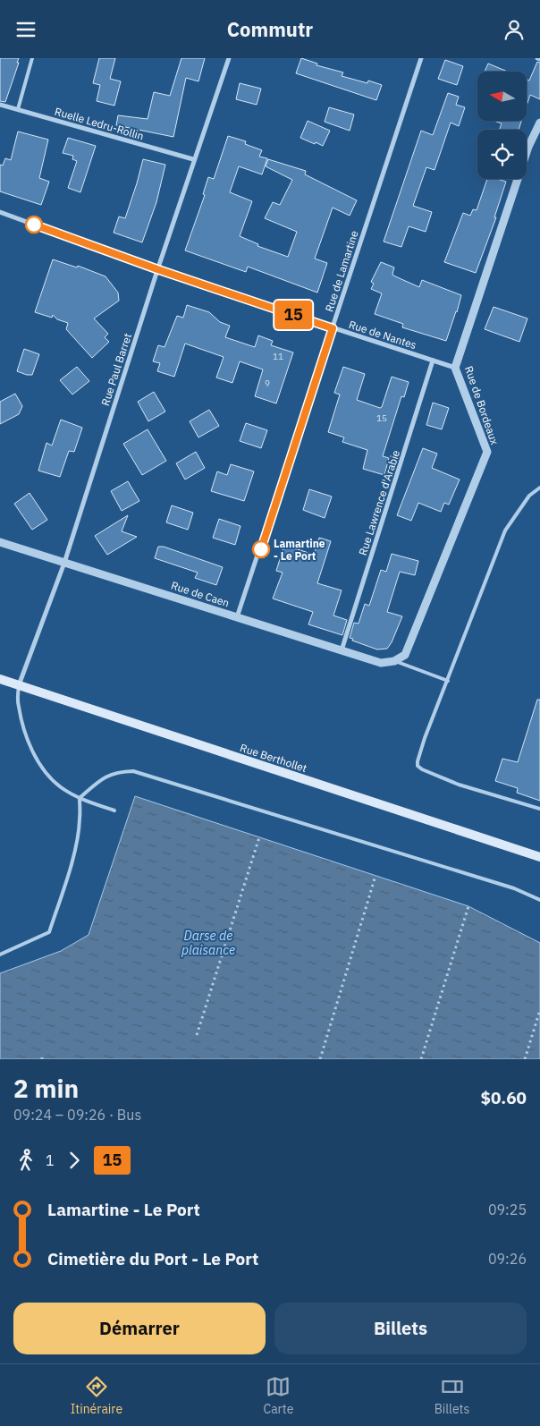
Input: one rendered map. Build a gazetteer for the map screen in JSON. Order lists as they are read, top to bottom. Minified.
{"streets":{"main road":["Rue Berthollet"],"street":["Ruelle Ledru-Rollin","Rue de Lamartine","Rue de Nantes","Rue Paul Barret","Rue de Bordeaux","Rue Lawrence d'Arabie","Rue de Caen"]},"crossings":[["Ruelle Ledru-Rollin","Rue Paul Barret"],["Rue de Lamartine","Rue de Nantes"],["Rue de Lamartine","Rue de Caen"],["Rue de Nantes","Rue Paul Barret"],["Rue de Nantes","Rue de Bordeaux"],["Rue de Nantes","Rue Lawrence d'Arabie"],["Rue Paul Barret","Rue de Caen"],["Rue Paul Barret","Rue Berthollet"],["Rue de Bordeaux","Rue de Caen"],["Rue Lawrence d'Arabie","Rue de Caen"]],"water":["Darse de plaisance"],"places":["Lamartine - Le Port"],"lines":["bus line 15"],"house_numbers":["11","9","15"],"north":"left","page":{"header":"Commutr","on_map":"15","heading":["2 min","09:24 – 09:26 · Bus","$0.60"],"legs":["1","15"],"list":[{"name":"Lamartine - Le Port","value":"09:25"},{"name":"Cimetière du Port - Le Port","value":"09:26"}],"buttons":["Démarrer","Billets"],"tabs":["Itinéraire","Carte","Billets"]}}
